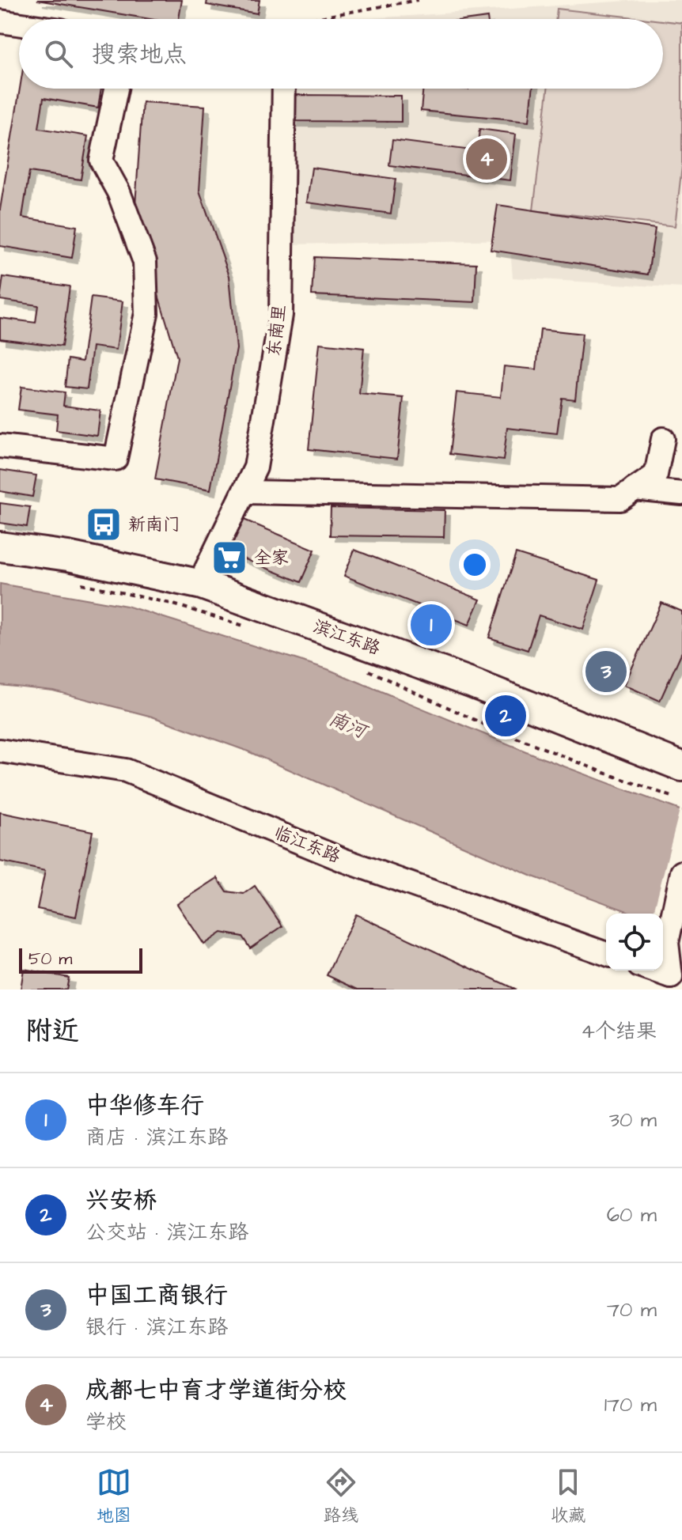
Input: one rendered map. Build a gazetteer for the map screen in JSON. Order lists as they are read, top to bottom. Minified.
{"streets":{"main road":["滨江东路"],"street":["东南里","临江东路"]},"crossings":[["东南里","滨江东路"]],"water":["南河"],"places":{"bus stop":["新南门"],"supermarket":["全家"]},"scale_bar":"50 m","page":{"search":"搜索地点","pins":["4","1","3","2"],"scale":"50 m","heading":["附近","4个结果"],"list":[{"mark":"1","name":"中华修车行","note":"商店 · 滨江东路","value":"30 m"},{"mark":"2","name":"兴安桥","note":"公交站 · 滨江东路","value":"60 m"},{"mark":"3","name":"中国工商银行","note":"银行 · 滨江东路","value":"70 m"},{"mark":"4","name":"成都七中育才学道街分校","note":"学校","value":"170 m"}],"nav":["地图","路线","收藏"]}}
